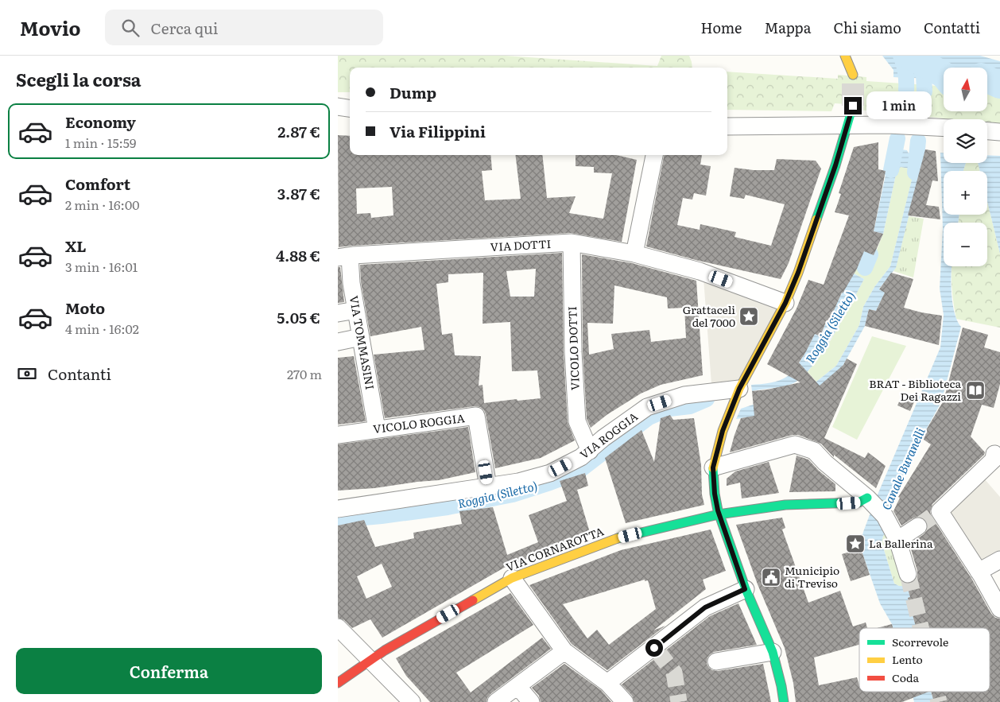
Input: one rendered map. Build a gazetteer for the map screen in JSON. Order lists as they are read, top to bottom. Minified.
{"streets":{"street":["VIA DOTTI","VIA TOMMASINI","VICOLO DOTTI","VICOLO ROGGIA","VIA ROGGIA","VIA CORNAROTTA"]},"crossings":[["VIA DOTTI","VIA TOMMASINI"],["VIA DOTTI","VICOLO DOTTI"],["VIA TOMMASINI","VICOLO ROGGIA"],["VICOLO DOTTI","VIA ROGGIA"],["VICOLO ROGGIA","VIA ROGGIA"]],"water":["Roggia (Siletto)","Canale Buranelli"],"places":{"place":["Grattaceli del 7000","La Ballerina"],"library":["BRAT - Biblioteca Dei Ragazzi"],"public building":["Municipio di Treviso"]},"legend":["Scorrevole","Lento","Coda"],"north":"top","page":{"header":"Movio","search":"Cerca qui","nav":["Home","Mappa","Chi siamo","Contatti"],"heading":"Scegli la corsa","map_buttons":["+","−"],"banner":["Dump","Via Filippini"],"bubble":"1 min","list":[{"name":"Economy","note":"1 min · 15:59","value":"2.87 €"},{"name":"Comfort","note":"2 min · 16:00","value":"3.87 €"},{"name":"XL","note":"3 min · 16:01","value":"4.88 €"},{"name":"Moto","note":"4 min · 16:02","value":"5.05 €"}],"pay":["Contanti","270 m"],"buttons":"Conferma"}}
